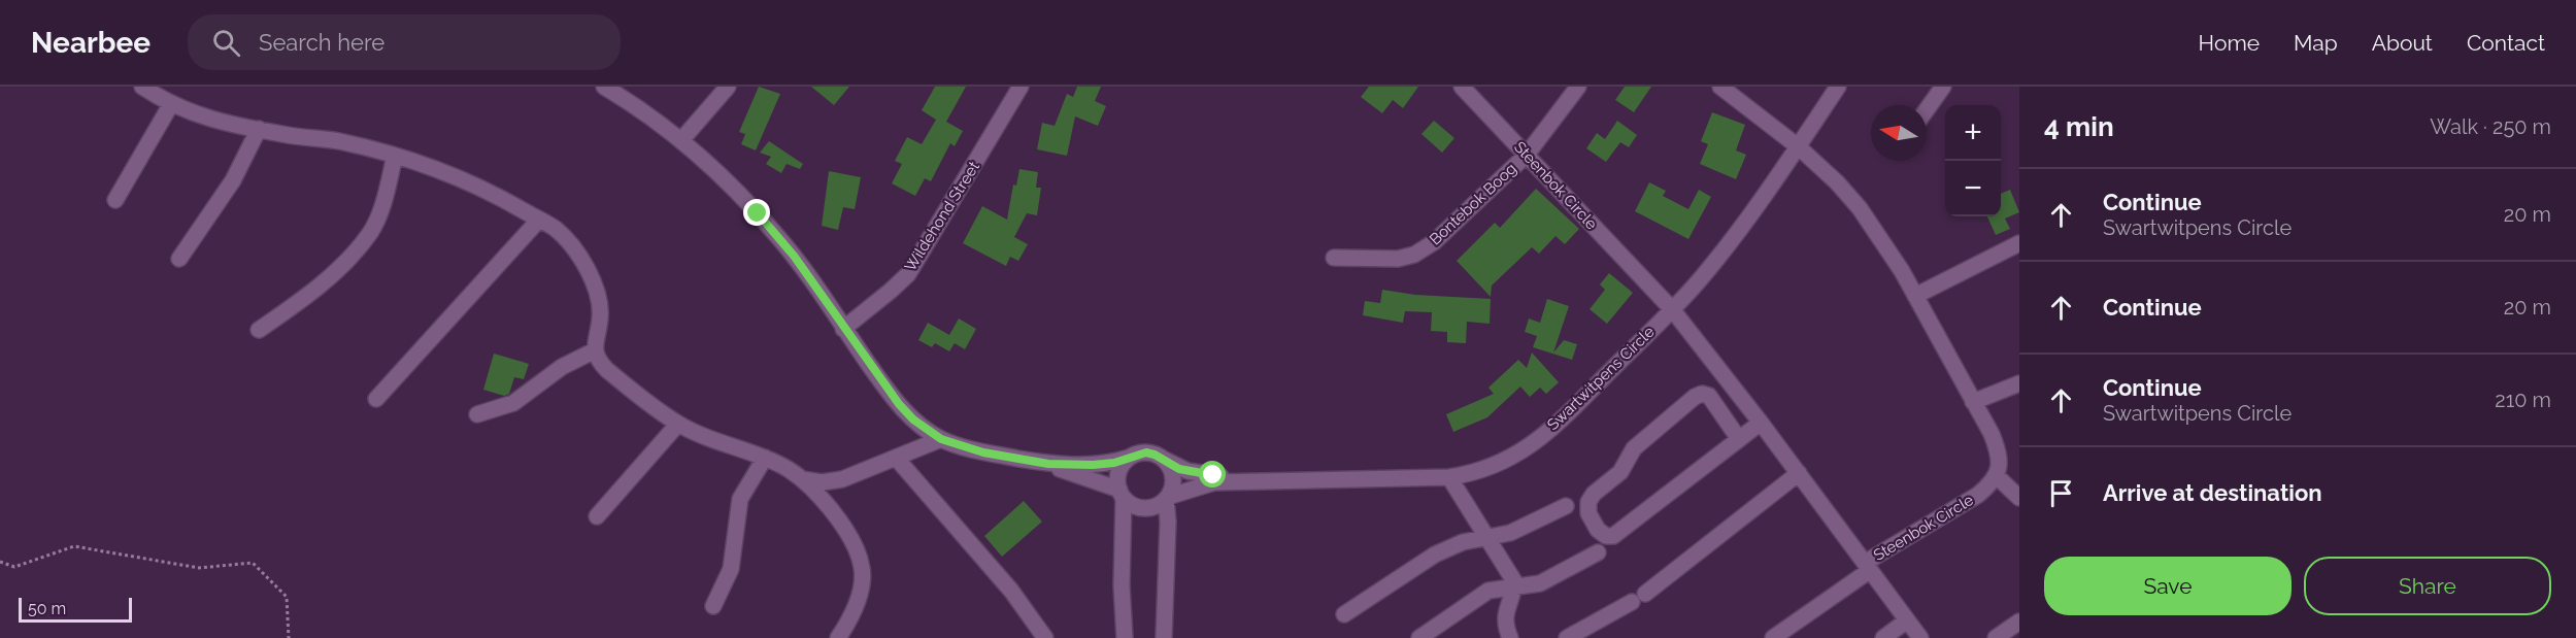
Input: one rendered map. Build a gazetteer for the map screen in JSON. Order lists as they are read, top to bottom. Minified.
{"streets":{"street":["Steenbok Circle","Bontebok Boog","Wildehond Street","Swartwitpens Circle"]},"crossings":[["Steenbok Circle","Bontebok Boog"],["Steenbok Circle","Swartwitpens Circle"]],"scale_bar":"50 m","north":"left","page":{"header":"Nearbee","search":"Search here","nav":["Home","Map","About","Contact"],"heading":["4 min","Walk · 250 m"],"map_buttons":["+","−"],"list":[["Continue","Swartwitpens Circle","20 m"],["Continue","20 m"],["Continue","Swartwitpens Circle","210 m"],"Arrive at destination"],"buttons":["Save","Share"],"scale":"50 m"}}
